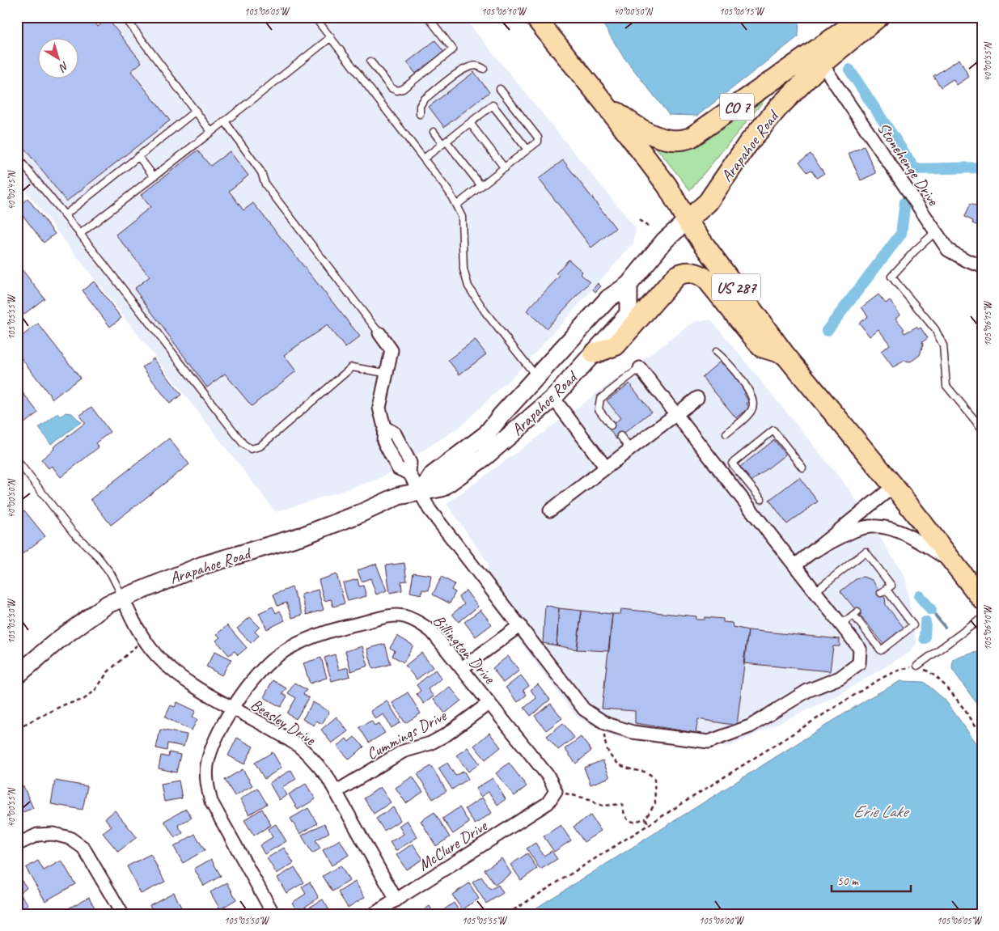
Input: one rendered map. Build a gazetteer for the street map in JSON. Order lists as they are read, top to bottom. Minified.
{"streets":{"main road":["CO 7","Arapahoe Road","US 287"],"street":["Stonehenge Drive","Billington Drive","Beasley Drive","Cummings Drive","McClure Drive"]},"crossings":[["CO 7","US 287"],["Arapahoe Road","Stonehenge Drive"],["Arapahoe Road","US 287"],["Arapahoe Road","Beasley Drive"],["Billington Drive","Beasley Drive"],["Billington Drive","Cummings Drive"],["Billington Drive","McClure Drive"],["Beasley Drive","Cummings Drive"],["Beasley Drive","McClure Drive"]],"water":["Erie Lake"],"scale_bar":"50 m","north":"bottom right","coordinates":["105°06'05\"W","105°06'10\"W","40°00'50\"N","105°06'15\"W","40°00'55\"N","40°00'45\"N","105°05'55\"W","105°05'50\"W","105°06'00\"W"]}
